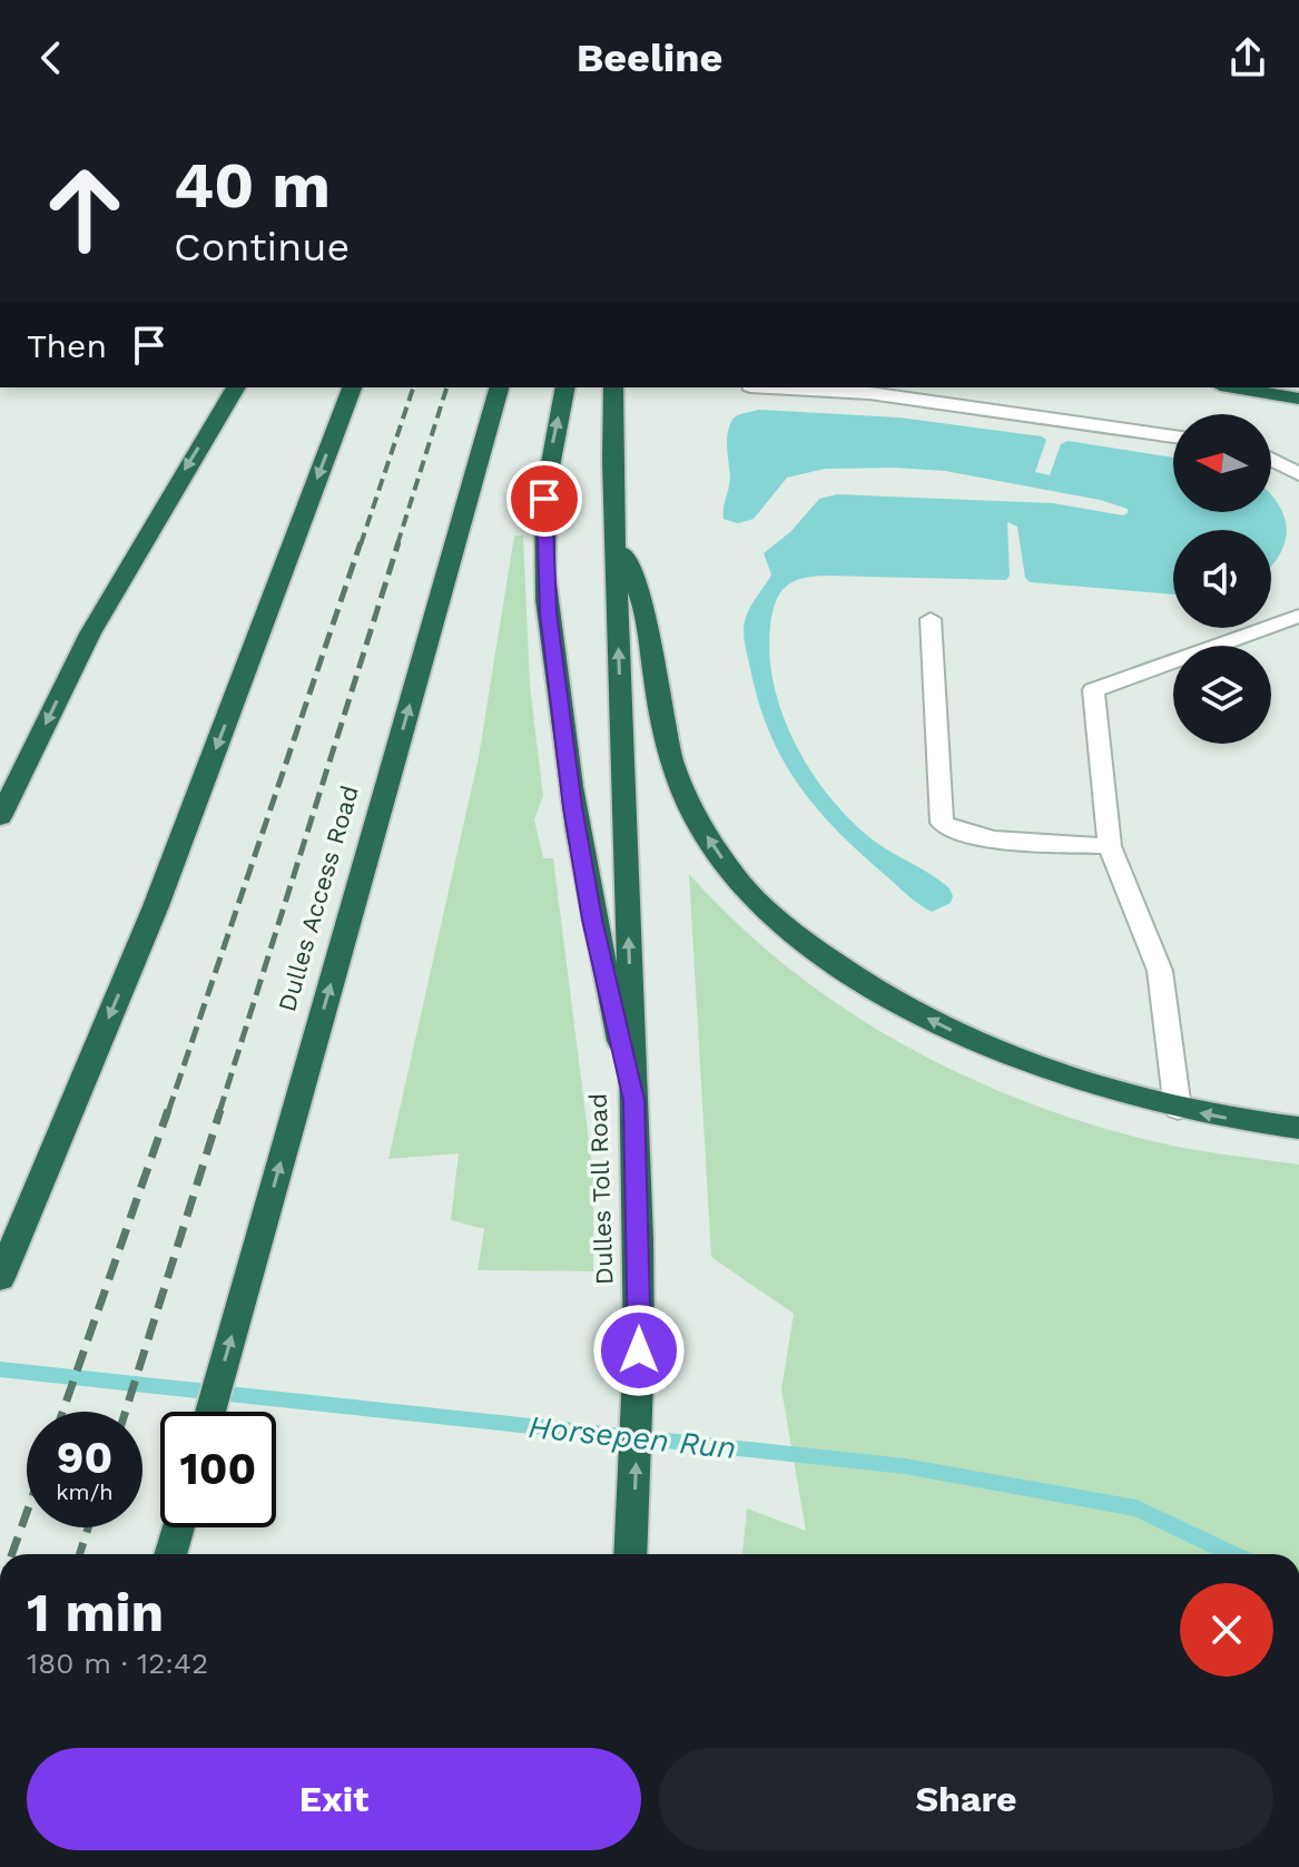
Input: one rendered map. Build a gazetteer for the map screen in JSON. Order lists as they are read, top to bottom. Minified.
{"streets":{"highway":["Dulles Access Road","Dulles Toll Road"]},"water":["Horsepen Run"],"north":"left","page":{"header":"Beeline","turn":["40 m","Continue"],"then":"Then","speed":"90 km/h","limit":"100","heading":["1 min","180 m · 12:42"],"buttons":["Exit","Share"]}}
